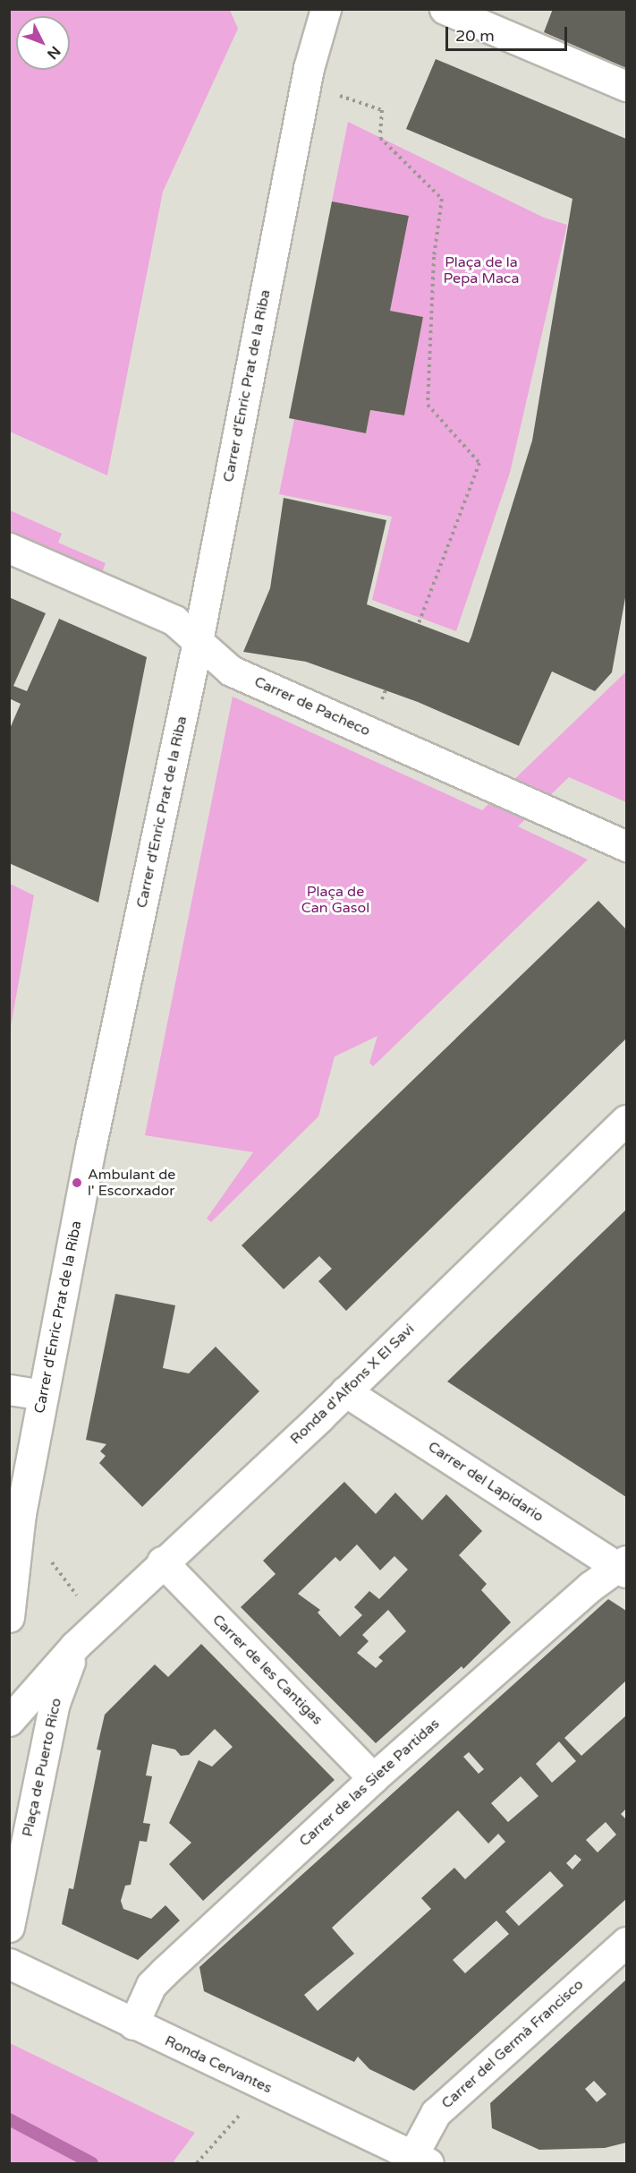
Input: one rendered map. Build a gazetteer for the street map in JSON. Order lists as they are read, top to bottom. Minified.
{"streets":{"street":["Carrer d'Enric Prat de la Riba","Carrer de Pacheco","Ronda d'Alfons X El Savi","Carrer del Lapidario","Carrer de les Cantigas","Plaça de Puerto Rico","Carrer de las Siete Partidas","Carrer del Germà Francisco","Ronda Cervantes"]},"crossings":[["Carrer d'Enric Prat de la Riba","Carrer de Pacheco"],["Ronda d'Alfons X El Savi","Carrer del Lapidario"],["Ronda d'Alfons X El Savi","Carrer de les Cantigas"],["Ronda d'Alfons X El Savi","Plaça de Puerto Rico"],["Carrer del Lapidario","Carrer de las Siete Partidas"],["Carrer de les Cantigas","Carrer de las Siete Partidas"],["Carrer de las Siete Partidas","Ronda Cervantes"],["Carrer del Germà Francisco","Ronda Cervantes"]],"parks":["Plaça de la Pepa Maca","Plaça de Can Gasol"],"places":["Ambulant de l' Escorxador"],"scale_bar":"20 m","north":"bottom right"}
